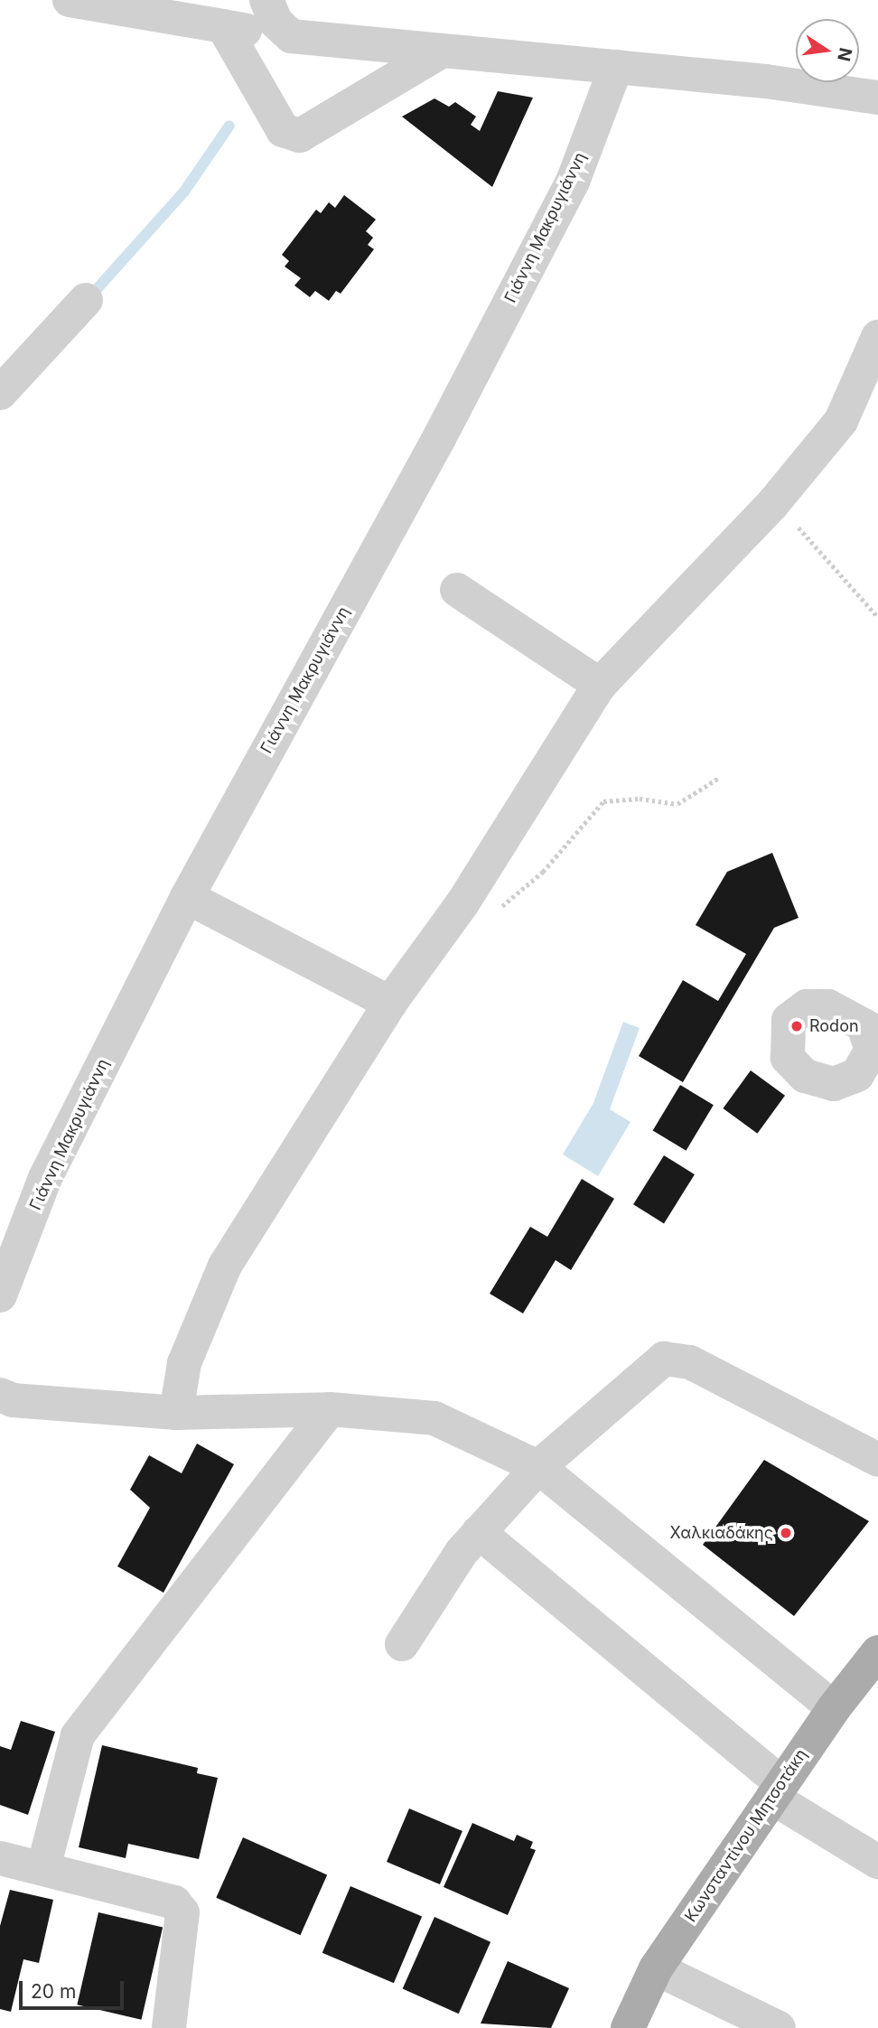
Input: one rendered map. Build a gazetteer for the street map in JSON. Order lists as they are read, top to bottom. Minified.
{"streets":{"main road":["Κωνσταντίνου Μητσοτάκη"],"street":["Γιάννη Μακρυγιάννη"]},"places":["Rodon","Χαλκιαδάκης"],"scale_bar":"20 m","north":"right"}
